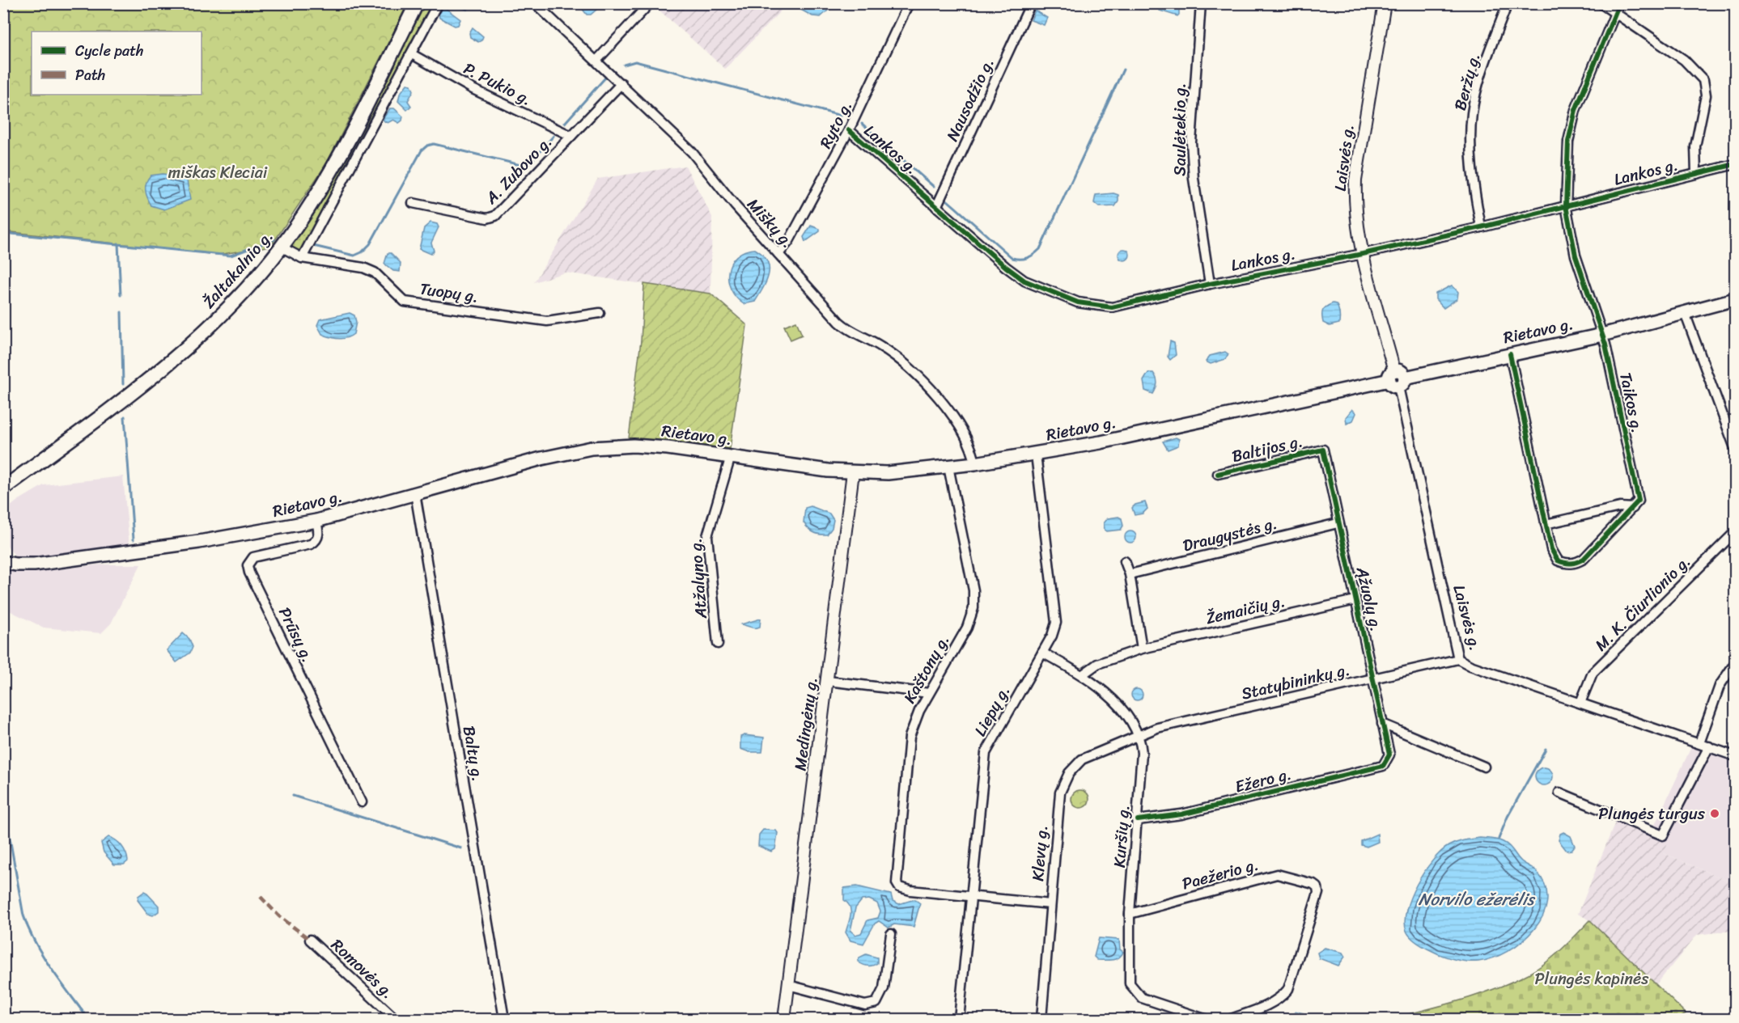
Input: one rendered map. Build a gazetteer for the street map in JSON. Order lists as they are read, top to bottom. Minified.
{"streets":{"main road":["Žaltakalnio g.","Rietavo g."],"street":["Beržų g.","P. Pukio g.","Nausodžio g.","Ryto g.","Saulėtekio g.","Lankos g.","Laisvės g.","A. Zubovo g.","Miškų g.","Tuopų g.","Taikos g.","Baltijos g.","Draugystės g.","Atžalyno g.","Ąžuolų g.","M. K. Čiurlionio g.","Žemaičių g.","Prūsų g.","Kaštonų g.","Statybininkų g.","Liepų g.","Medingėnų g.","Baltų g.","Ežero g.","Kuršių g.","Klevų g.","Paežerio g.","Romovės g."]},"crossings":[["Beržų g.","Lankos g."],["P. Pukio g.","A. Zubovo g."],["Nausodžio g.","Lankos g."],["Ryto g.","Lankos g."],["Ryto g.","Miškų g."],["Saulėtekio g.","Lankos g."],["Lankos g.","Laisvės g."],["Lankos g.","Taikos g."],["Laisvės g.","Rietavo g."],["Laisvės g.","M. K. Čiurlionio g."],["Laisvės g.","Statybininkų g."],["A. Zubovo g.","Miškų g."],["Miškų g.","Rietavo g."],["Žaltakalnio g.","Tuopų g."],["Rietavo g.","Taikos g."],["Rietavo g.","Atžalyno g."],["Rietavo g.","Prūsų g."],["Rietavo g.","Kaštonų g."],["Rietavo g.","Liepų g."],["Rietavo g.","Medingėnų g."],["Rietavo g.","Baltų g."],["Baltijos g.","Ąžuolų g."],["Draugystės g.","Ąžuolų g."],["Ąžuolų g.","Žemaičių g."],["Ąžuolų g.","Statybininkų g."],["Ąžuolų g.","Ežero g."],["Žemaičių g.","Kuršių g."],["Kaštonų g.","Liepų g."],["Statybininkų g.","Kuršių g."],["Statybininkų g.","Klevų g."],["Liepų g.","Kuršių g."],["Ežero g.","Kuršių g."],["Kuršių g.","Klevų g."],["Kuršių g.","Paežerio g."]],"water":["Norvilo ežerėlis"],"parks":["miškas Kleciai","Plungės kapinės"],"places":["Plungės turgus"],"legend":["Cycle path","Path"]}
